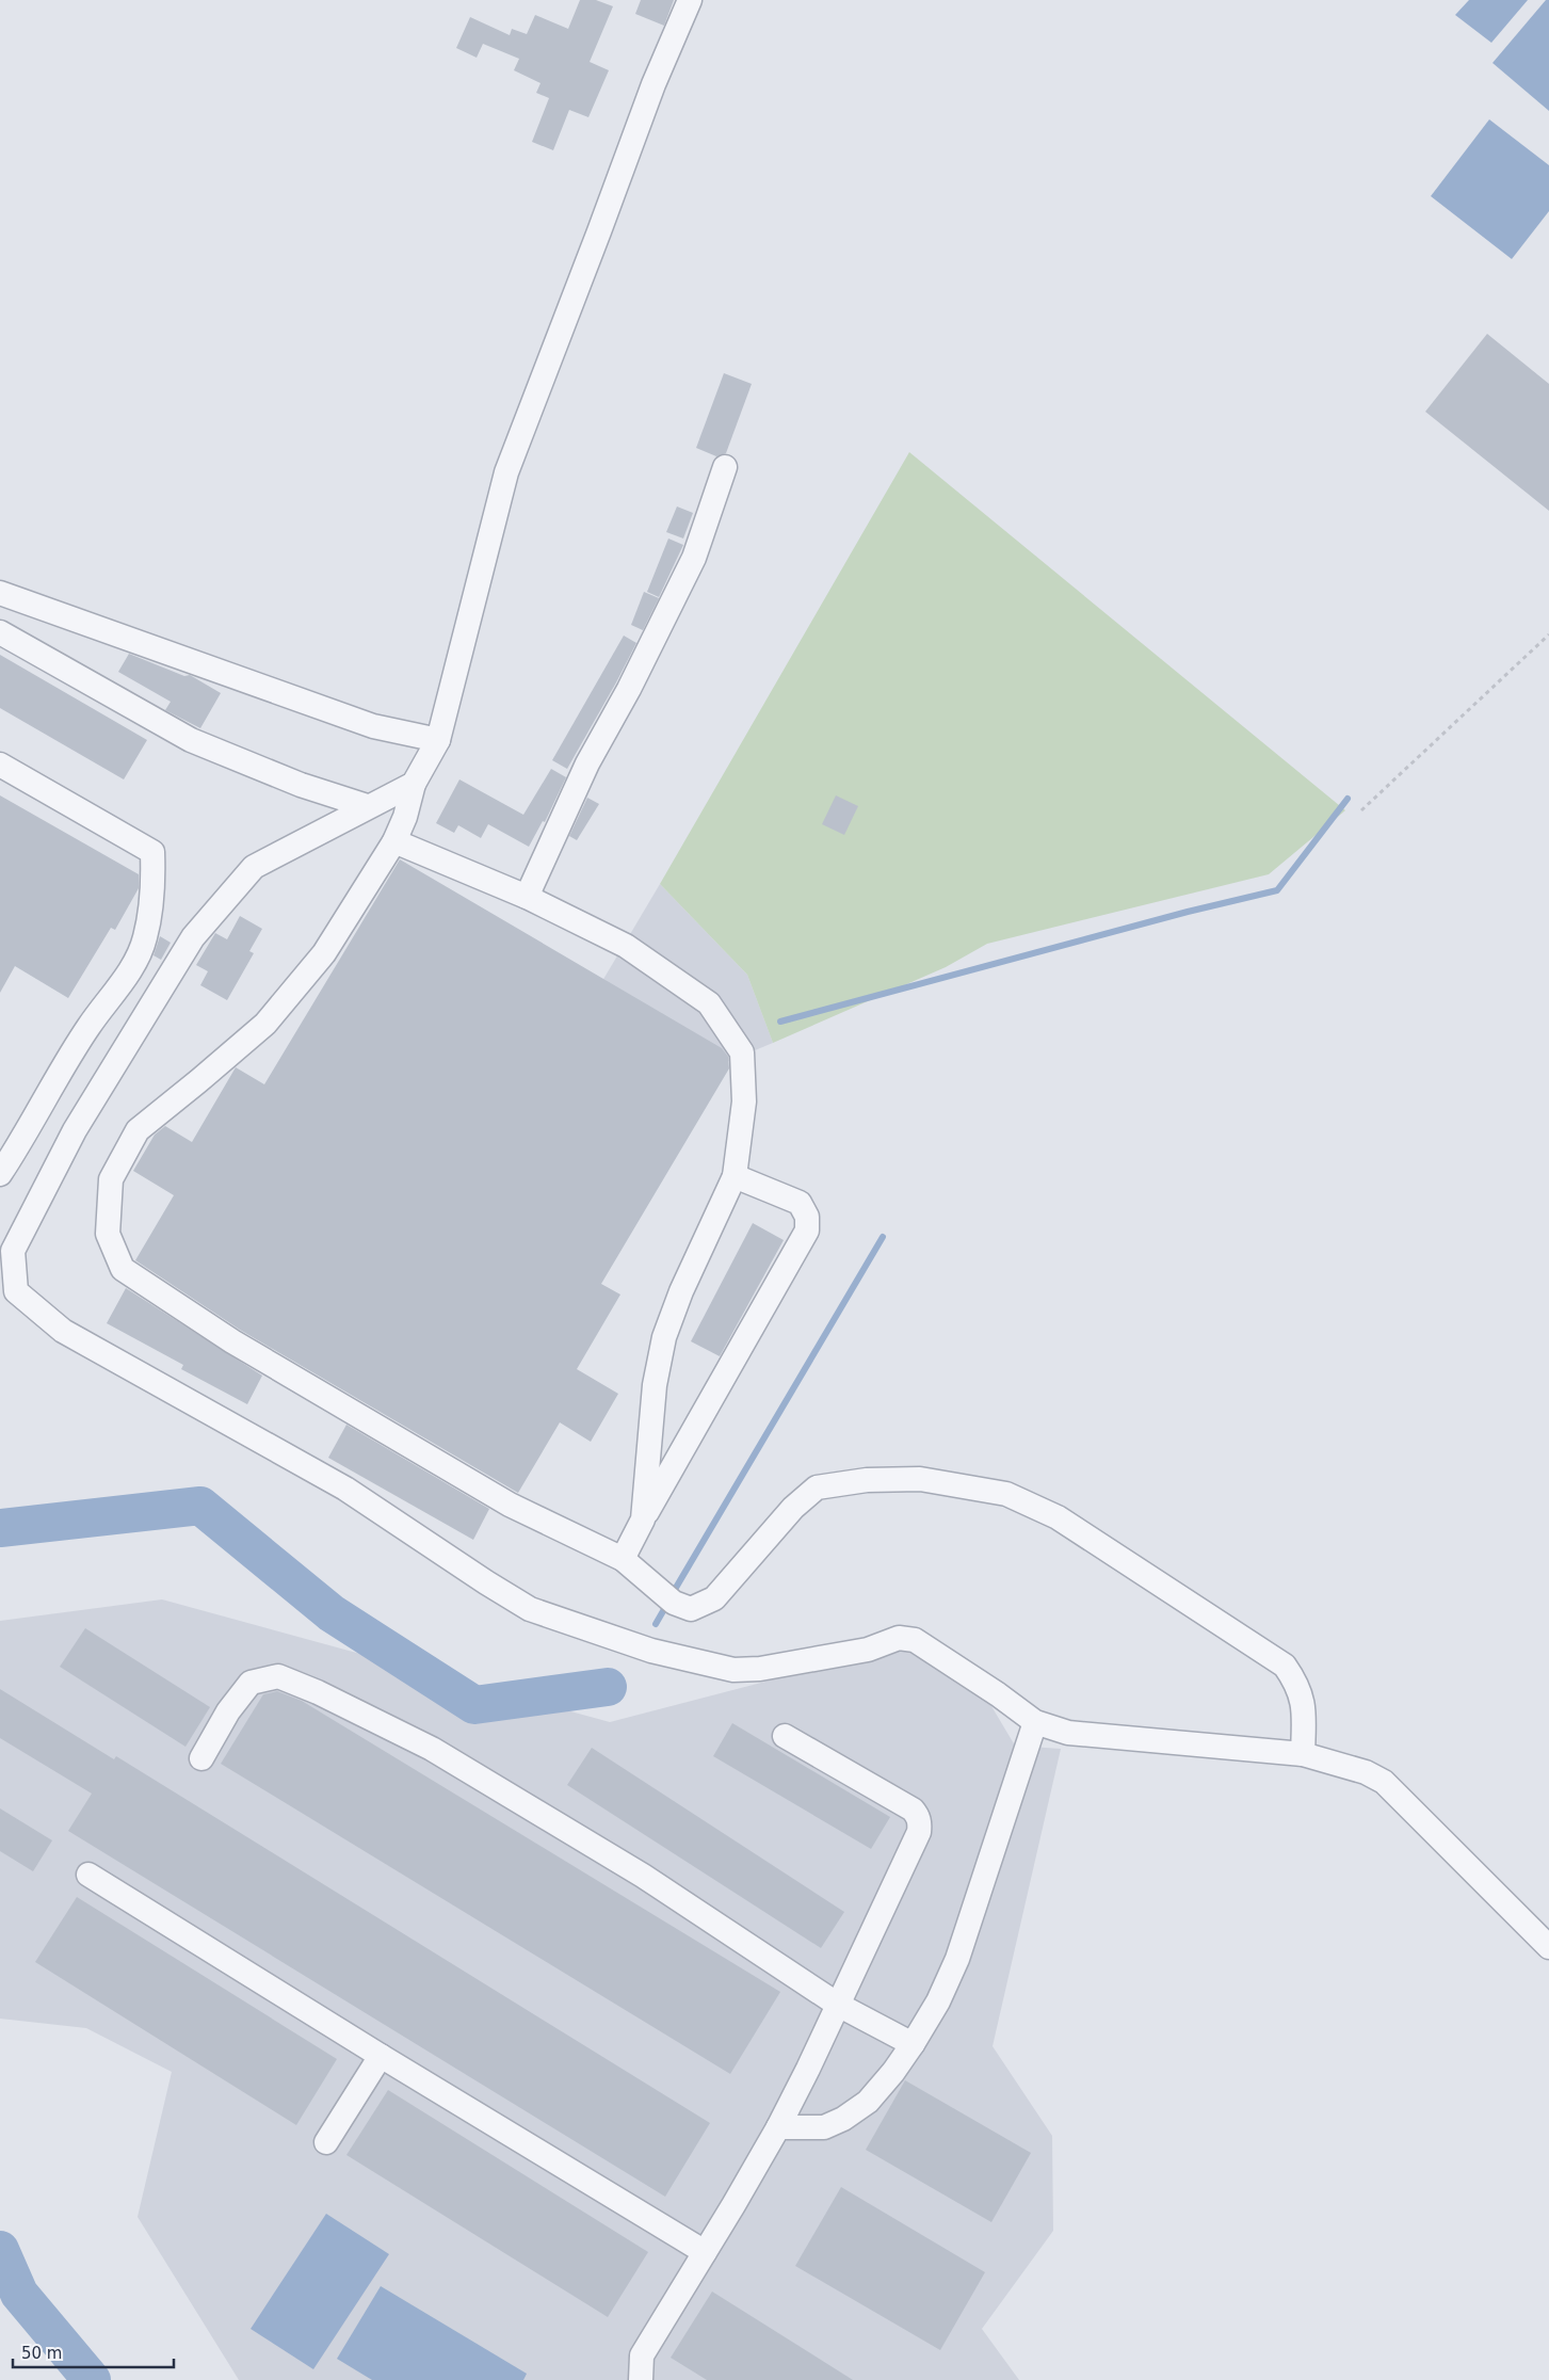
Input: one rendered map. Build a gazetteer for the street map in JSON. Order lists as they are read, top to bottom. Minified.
{"scale_bar":"50 m"}
